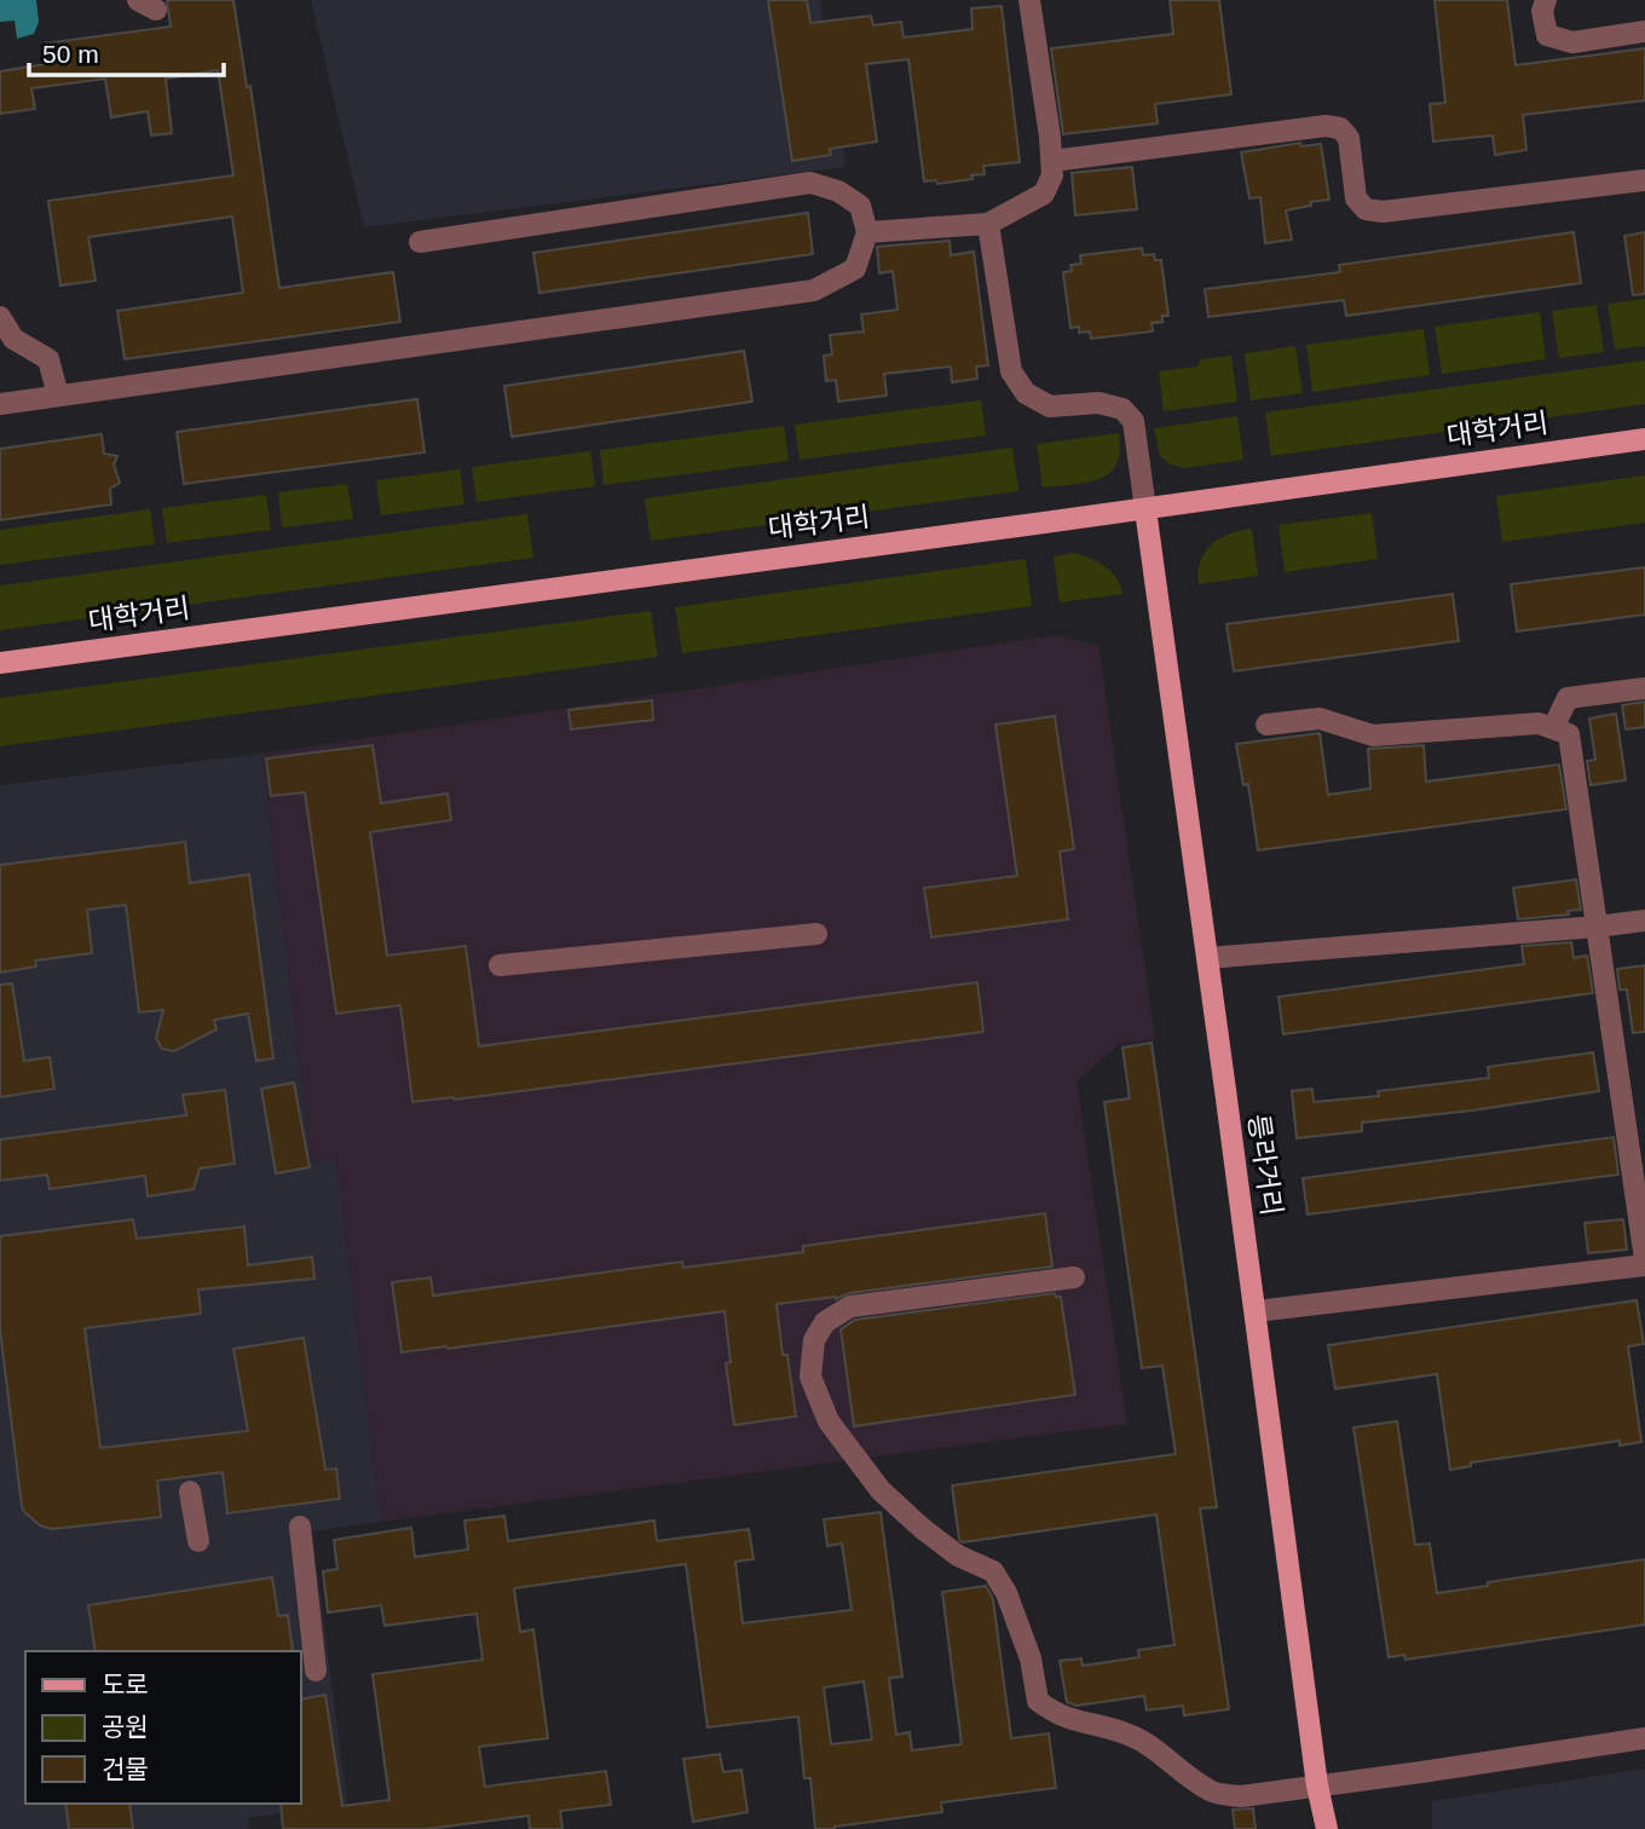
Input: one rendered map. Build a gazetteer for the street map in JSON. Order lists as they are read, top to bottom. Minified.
{"streets":{"main road":["대학거리","릉라거리"]},"crossings":[["대학거리","릉라거리"]],"legend":["도로","공원","건물"],"scale_bar":"50 m"}
